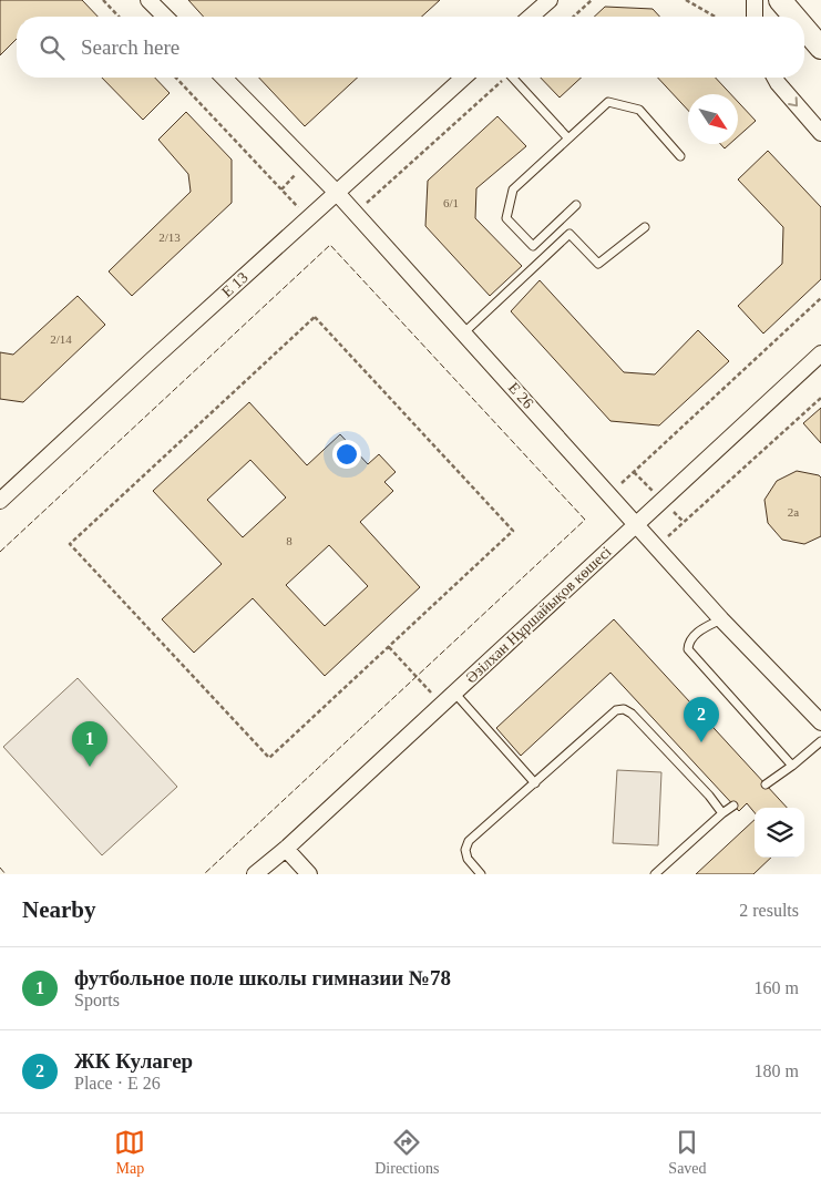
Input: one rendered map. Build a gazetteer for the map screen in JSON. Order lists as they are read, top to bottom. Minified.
{"streets":{"street":["E 13","E 26","Әзілхан Нұршайықов көшесі"]},"crossings":[["E 13","E 26"],["E 26","Әзілхан Нұршайықов көшесі"]],"house_numbers":["6/1","2/13","2/14","2а","8"],"north":"bottom right","page":{"search":"Search here","pins":["2","1"],"heading":["Nearby","2 results"],"list":[{"mark":"1","name":"футбольное поле школы гимназии №78","note":"Sports","value":"160 m"},{"mark":"2","name":"ЖК Кулагер","note":"Place · E 26","value":"180 m"}],"nav":["Map","Directions","Saved"]}}
